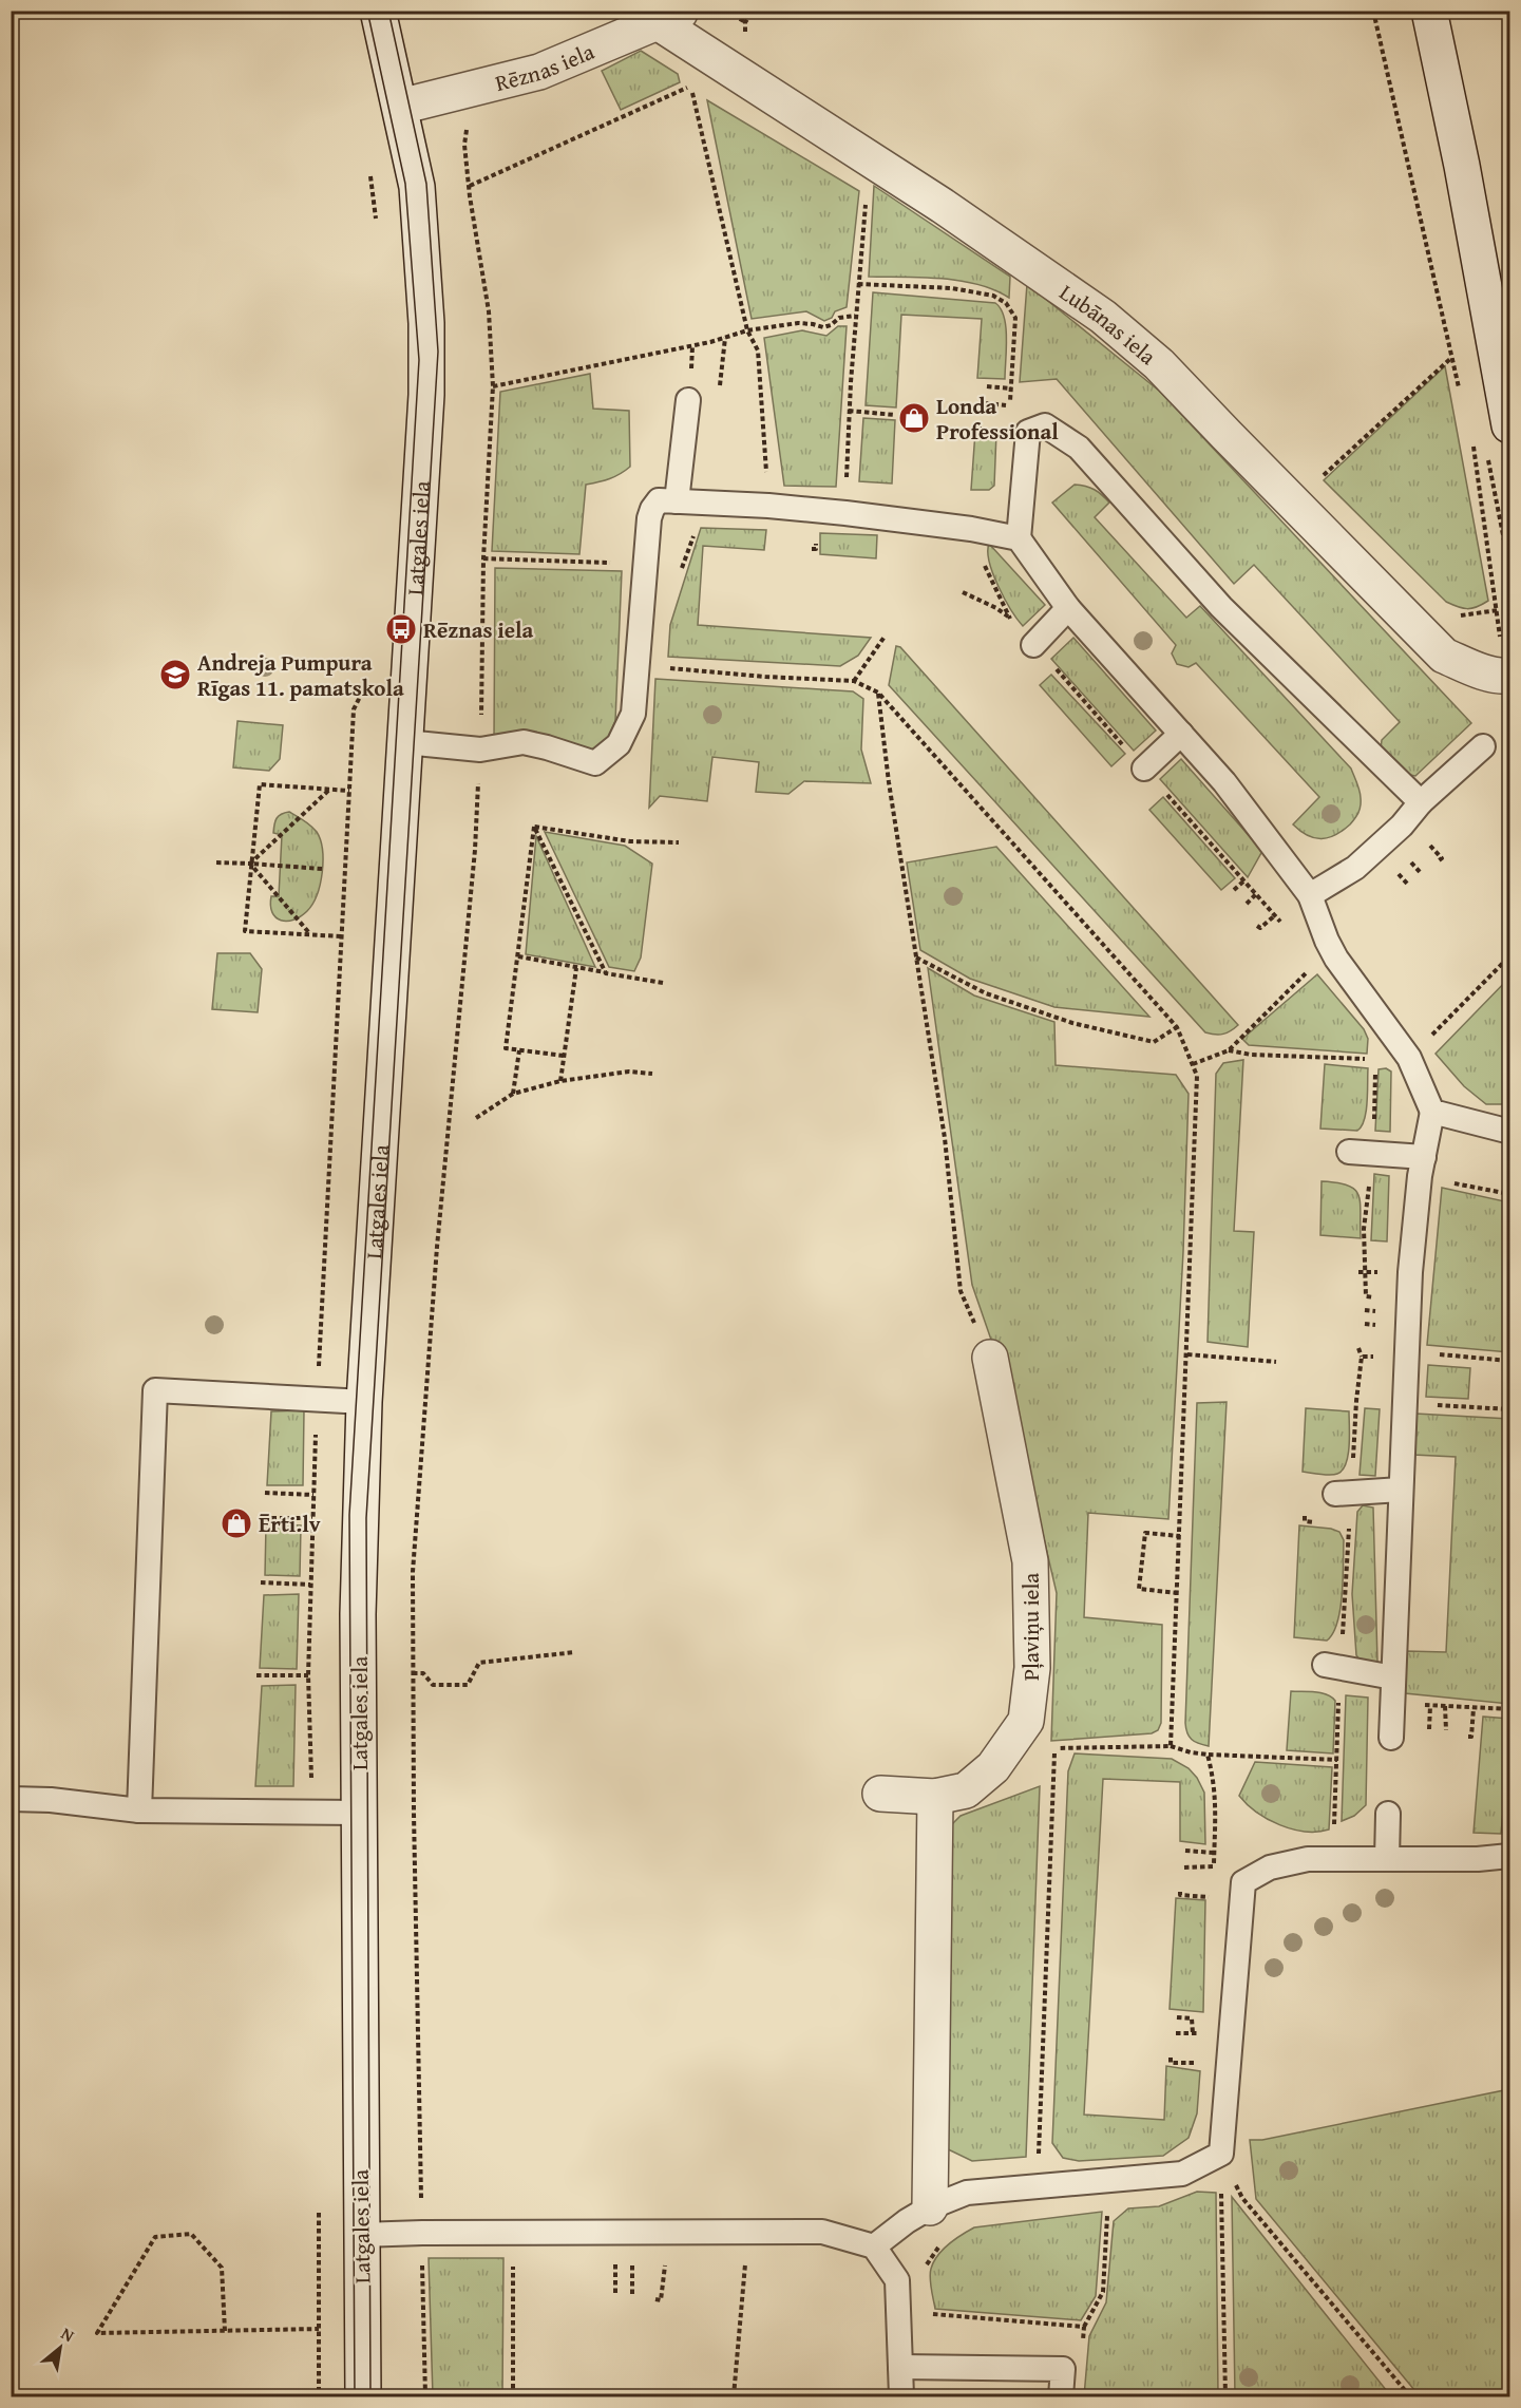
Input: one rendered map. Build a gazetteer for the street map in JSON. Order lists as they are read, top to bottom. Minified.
{"streets":{"street":["Rēznas iela","Lubānas iela","Latgales iela","Pļaviņu iela"]},"crossings":[["Rēznas iela","Lubānas iela"],["Rēznas iela","Latgales iela"]],"places":{"shop":["Londa Professional","Ērti.lv"],"bus stop":["Rēznas iela"],"school or university":["Andreja Pumpura Rīgas 11. pamatskola"]},"north":"top right"}
